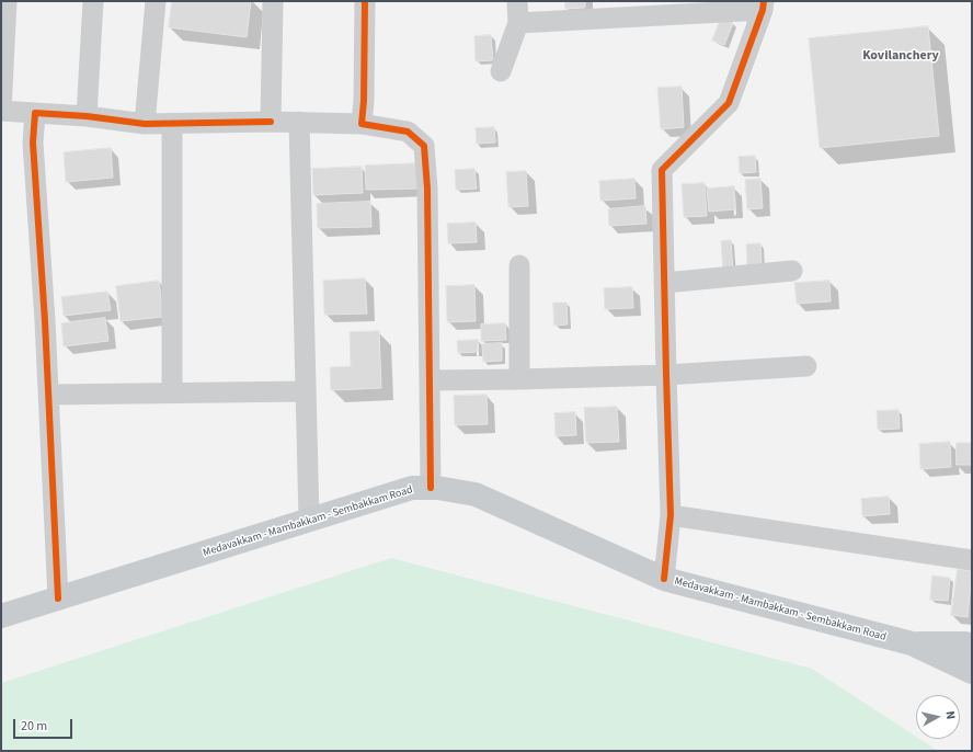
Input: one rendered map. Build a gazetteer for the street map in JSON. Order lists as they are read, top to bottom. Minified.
{"streets":{"main road":["Medavakkam - Mambakkam - Sembakkam Road"]},"districts":["Kovilanchery"],"scale_bar":"20 m","north":"right"}
